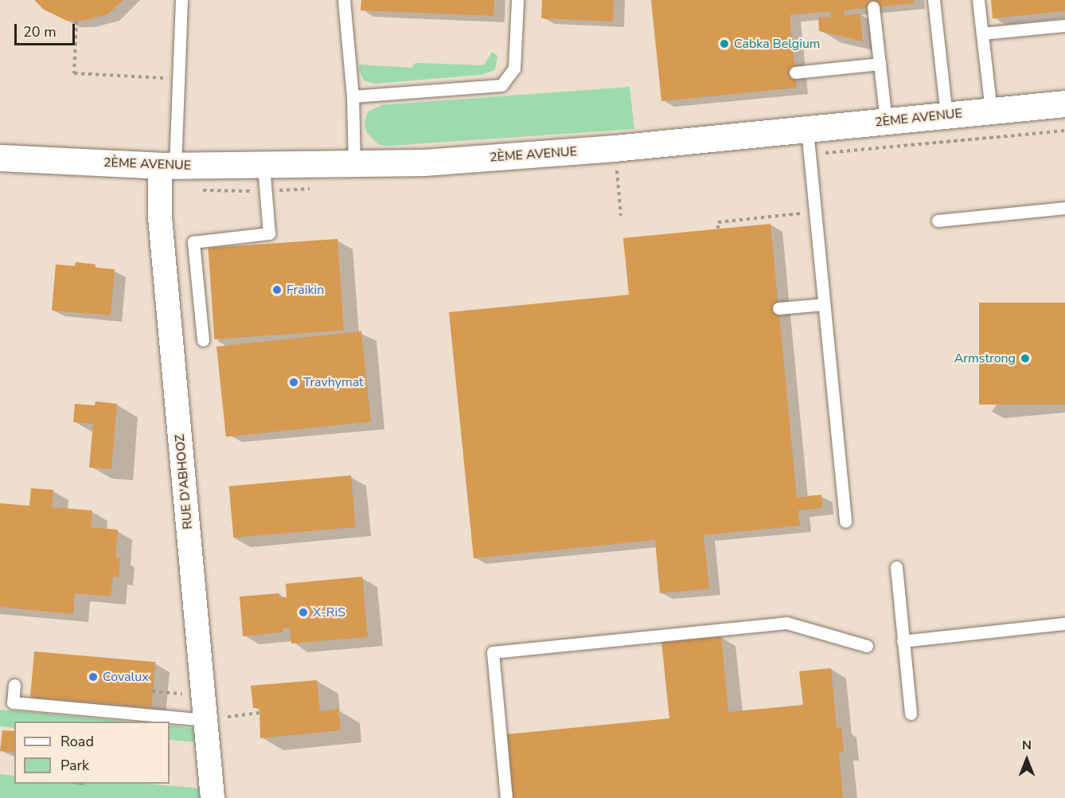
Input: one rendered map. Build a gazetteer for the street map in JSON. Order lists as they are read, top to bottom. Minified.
{"streets":{"street":["2ÈME AVENUE","RUE D'ABHOOZ"]},"crossings":[["2ÈME AVENUE","RUE D'ABHOOZ"]],"places":["Cabka Belgium","Fraikin","Armstrong","Travhymat","X-RiS","Covalux"],"legend":["Road","Park"],"scale_bar":"20 m","north":"top"}
